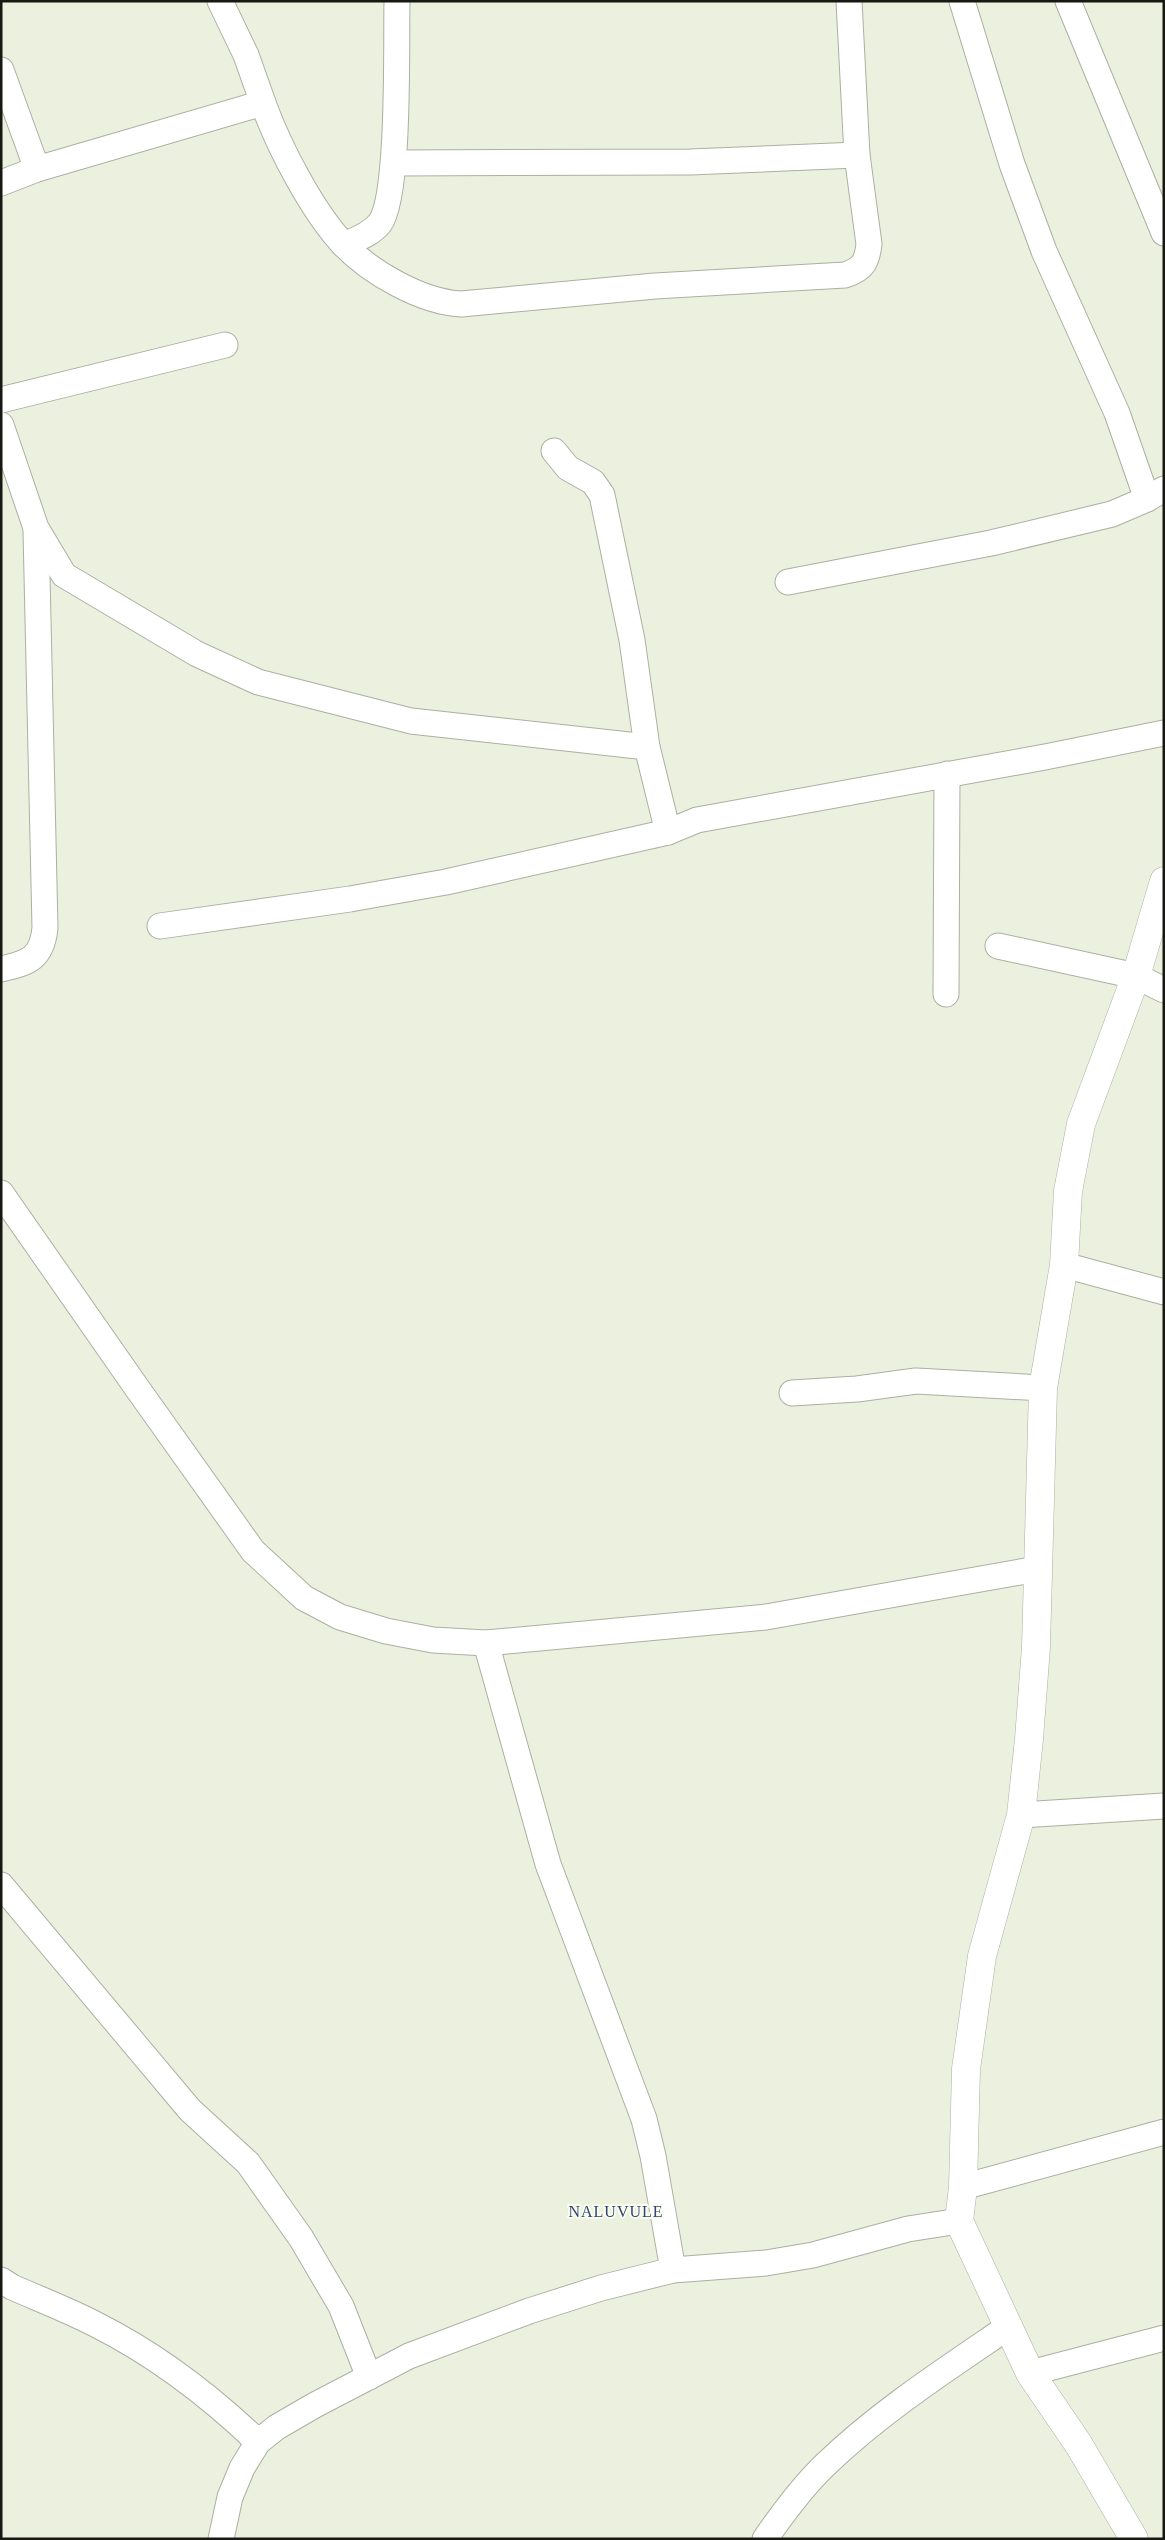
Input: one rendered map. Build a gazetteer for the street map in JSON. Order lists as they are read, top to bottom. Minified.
{"districts":["NALUVULE"]}
